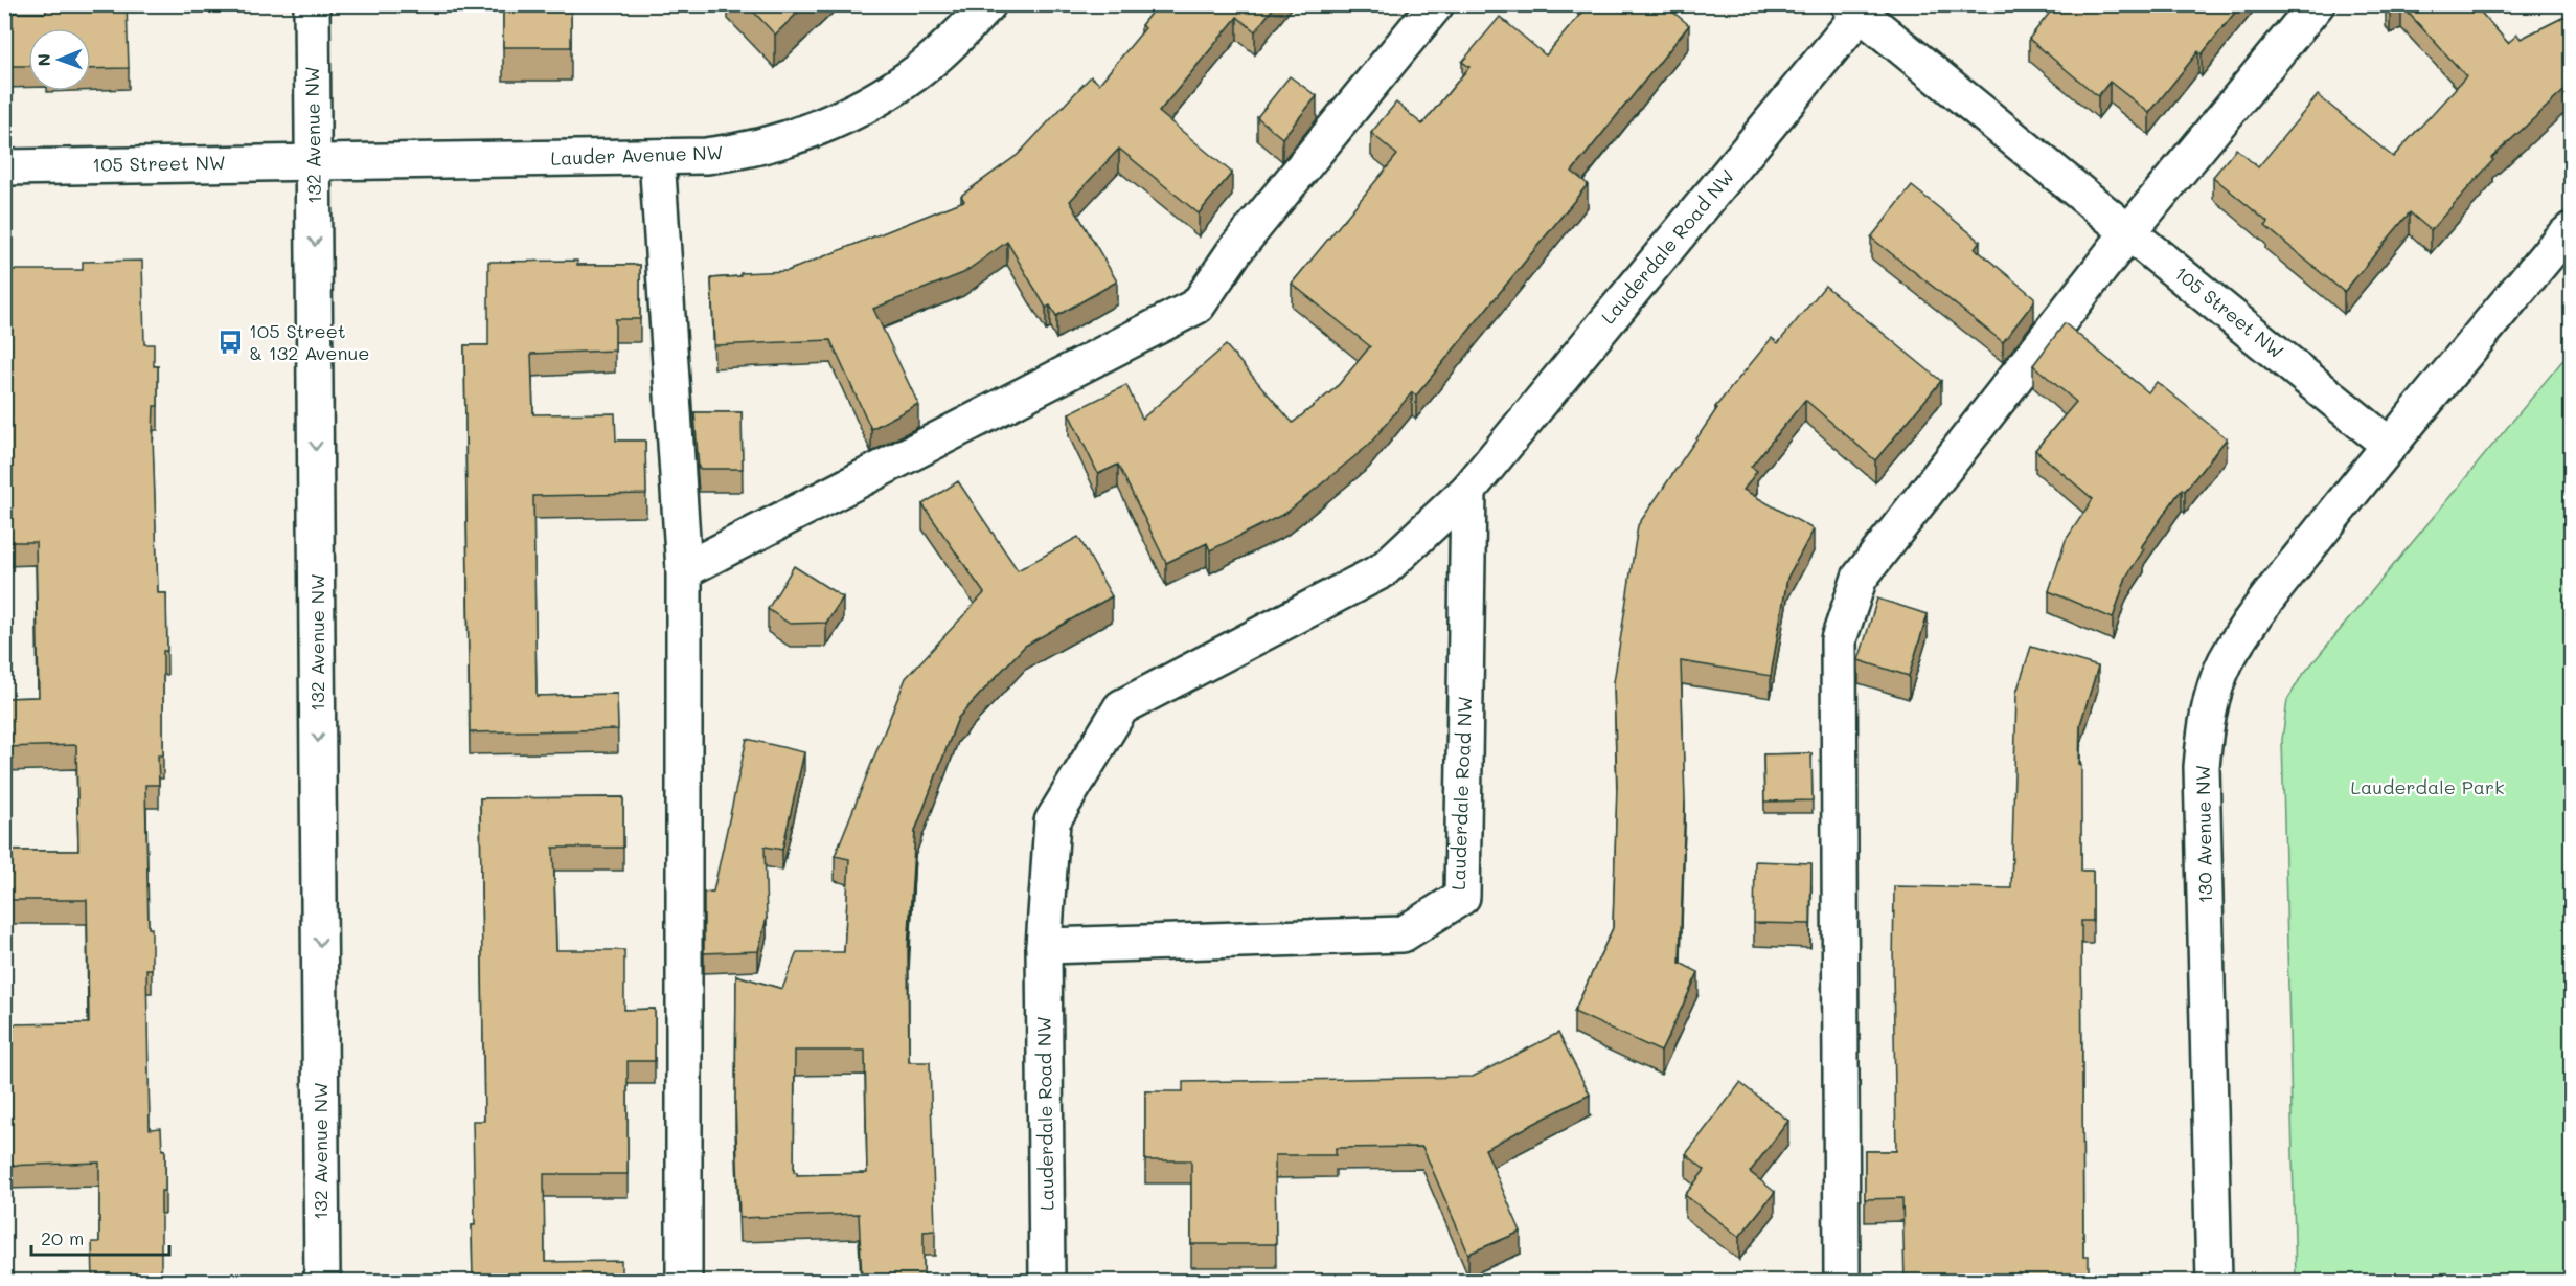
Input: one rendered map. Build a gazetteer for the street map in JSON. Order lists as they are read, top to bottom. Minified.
{"streets":{"street":["132 Avenue NW","Lauder Avenue NW","105 Street NW","Lauderdale Road NW","130 Avenue NW"]},"crossings":[["132 Avenue NW","Lauder Avenue NW"],["132 Avenue NW","105 Street NW"],["Lauder Avenue NW","105 Street NW"],["105 Street NW","Lauderdale Road NW"],["105 Street NW","130 Avenue NW"]],"one_way":["132 Avenue NW"],"parks":["Lauderdale Park"],"places":{"bus stop":["105 Street & 132 Avenue"]},"scale_bar":"20 m","north":"left"}
